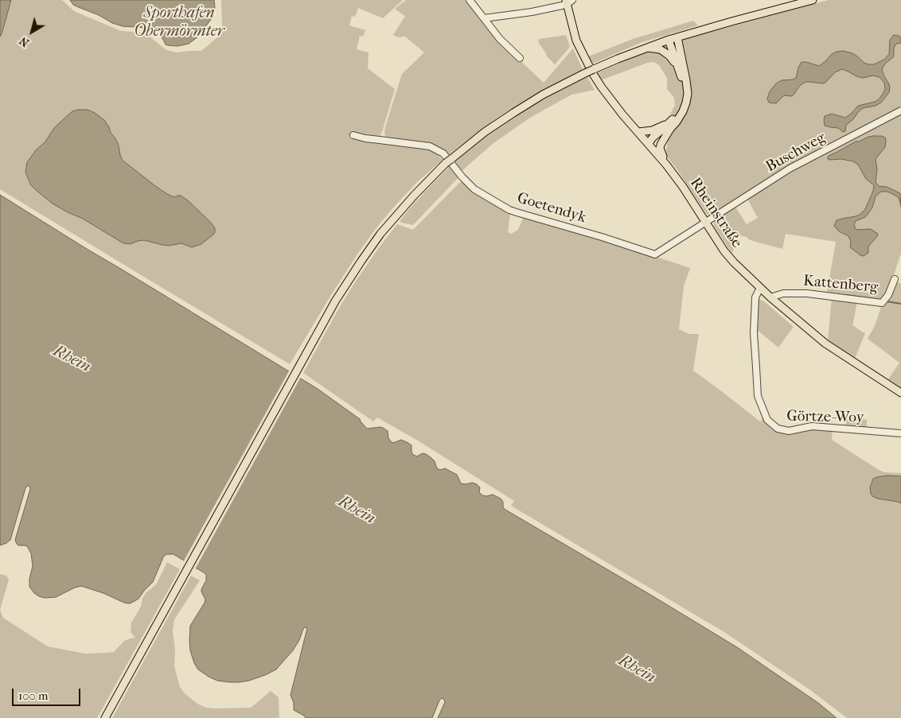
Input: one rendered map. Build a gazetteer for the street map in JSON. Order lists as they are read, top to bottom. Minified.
{"streets":{"main road":["Rheinstraße"],"street":["Buschweg","Goetendyk","Kattenberg","Görtze-Woy"]},"crossings":[["Buschweg","Goetendyk"],["Buschweg","Rheinstraße"],["Goetendyk","Rheinstraße"],["Rheinstraße","Kattenberg"],["Rheinstraße","Görtze-Woy"]],"water":["Sporthafen Obermörmter","Rhein"],"scale_bar":"100 m","north":"bottom left"}
